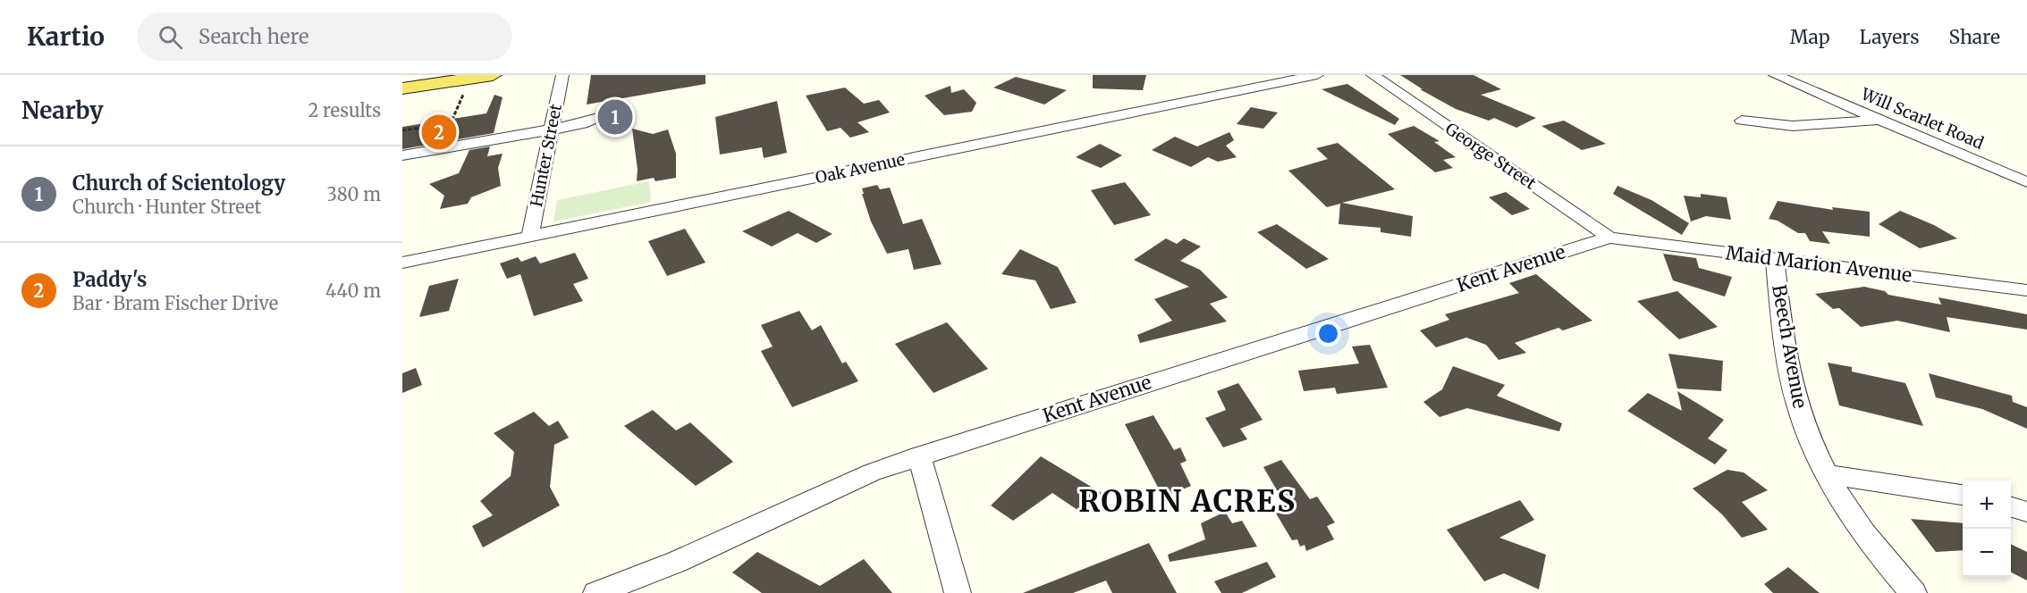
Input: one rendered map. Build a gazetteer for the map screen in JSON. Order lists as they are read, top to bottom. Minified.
{"streets":{"street":["Will Scarlet Road","Hunter Street","George Street","Oak Avenue","Maid Marion Avenue","Kent Avenue","Beech Avenue"]},"crossings":[["Hunter Street","Oak Avenue"],["George Street","Maid Marion Avenue"],["George Street","Kent Avenue"],["Maid Marion Avenue","Kent Avenue"],["Maid Marion Avenue","Beech Avenue"]],"districts":["ROBIN ACRES"],"page":{"header":"Kartio","search":"Search here","nav":["Map","Layers","Share"],"heading":["Nearby","2 results"],"pins":["1","2"],"list":[{"mark":"1","name":"Church of Scientology","note":"Church · Hunter Street","value":"380 m"},{"mark":"2","name":"Paddy's","note":"Bar · Bram Fischer Drive","value":"440 m"}],"map_buttons":["+","−"]}}
